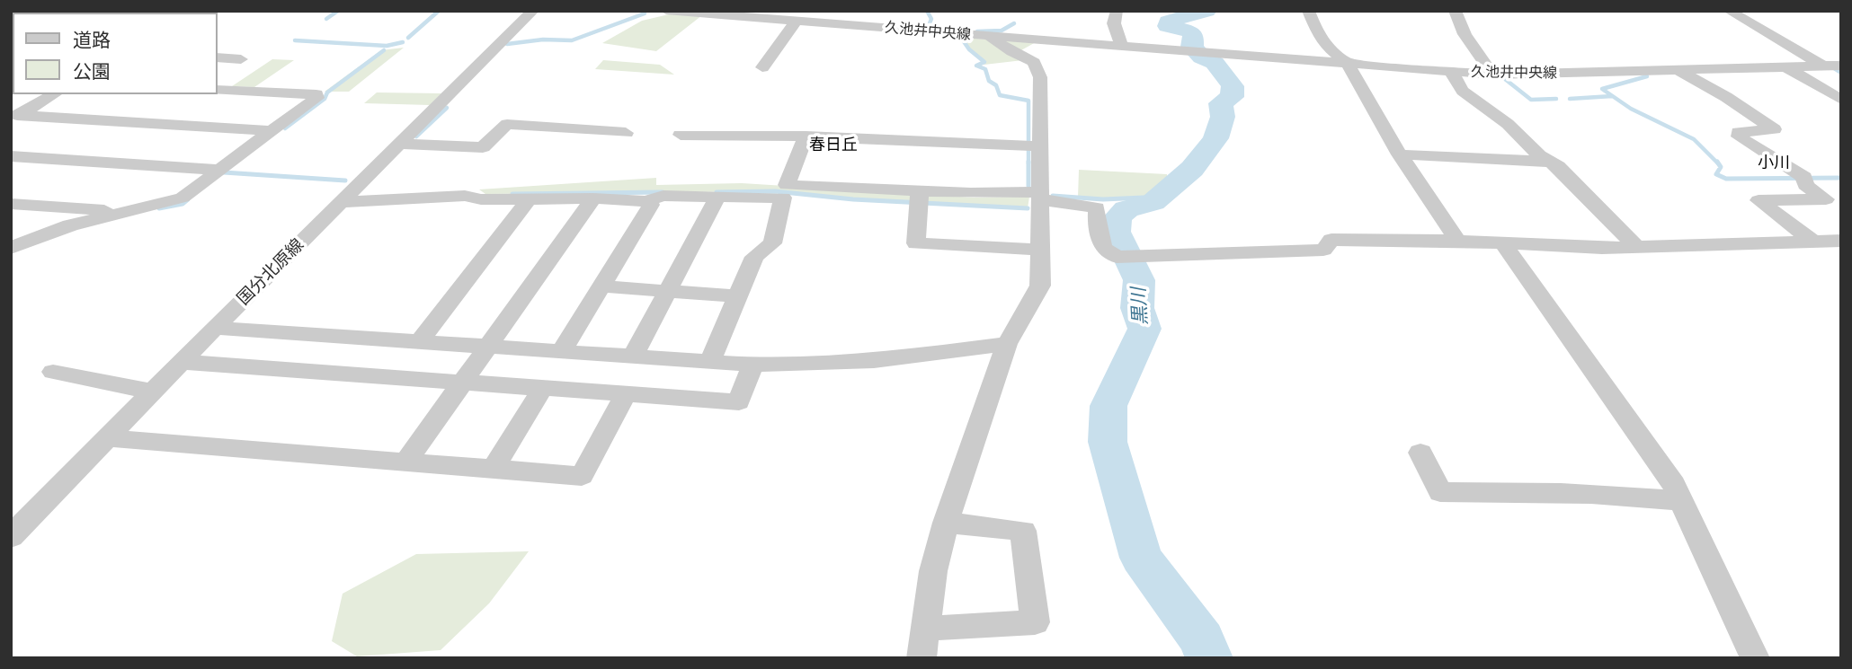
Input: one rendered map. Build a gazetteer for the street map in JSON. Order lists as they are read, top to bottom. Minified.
{"streets":{"street":["久池井中央線","国分北原線"]},"districts":["春日丘","小川"],"water":["黒川"],"legend":["道路","公園"]}
